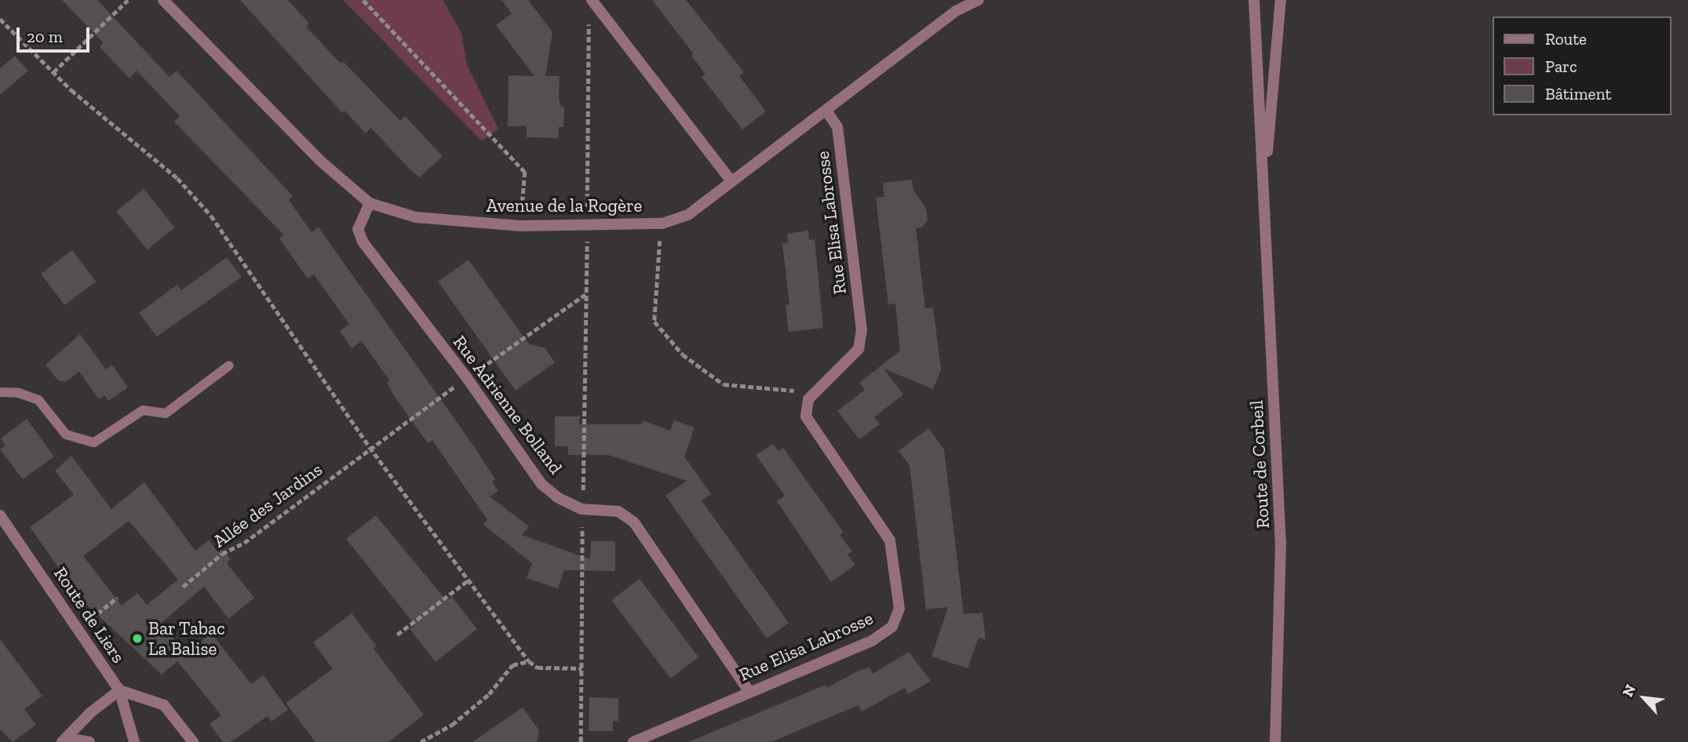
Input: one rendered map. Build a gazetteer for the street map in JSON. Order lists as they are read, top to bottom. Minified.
{"streets":{"street":["Avenue de la Rogère","Rue Elisa Labrosse","Rue Adrienne Bolland","Route de Corbeil","Route de Liers"],"path":["Allée des Jardins"]},"crossings":[["Avenue de la Rogère","Rue Elisa Labrosse"],["Avenue de la Rogère","Rue Adrienne Bolland"],["Rue Elisa Labrosse","Rue Adrienne Bolland"]],"places":["Bar Tabac La Balise"],"legend":["Route","Parc","Bâtiment"],"scale_bar":"20 m","north":"top left"}
